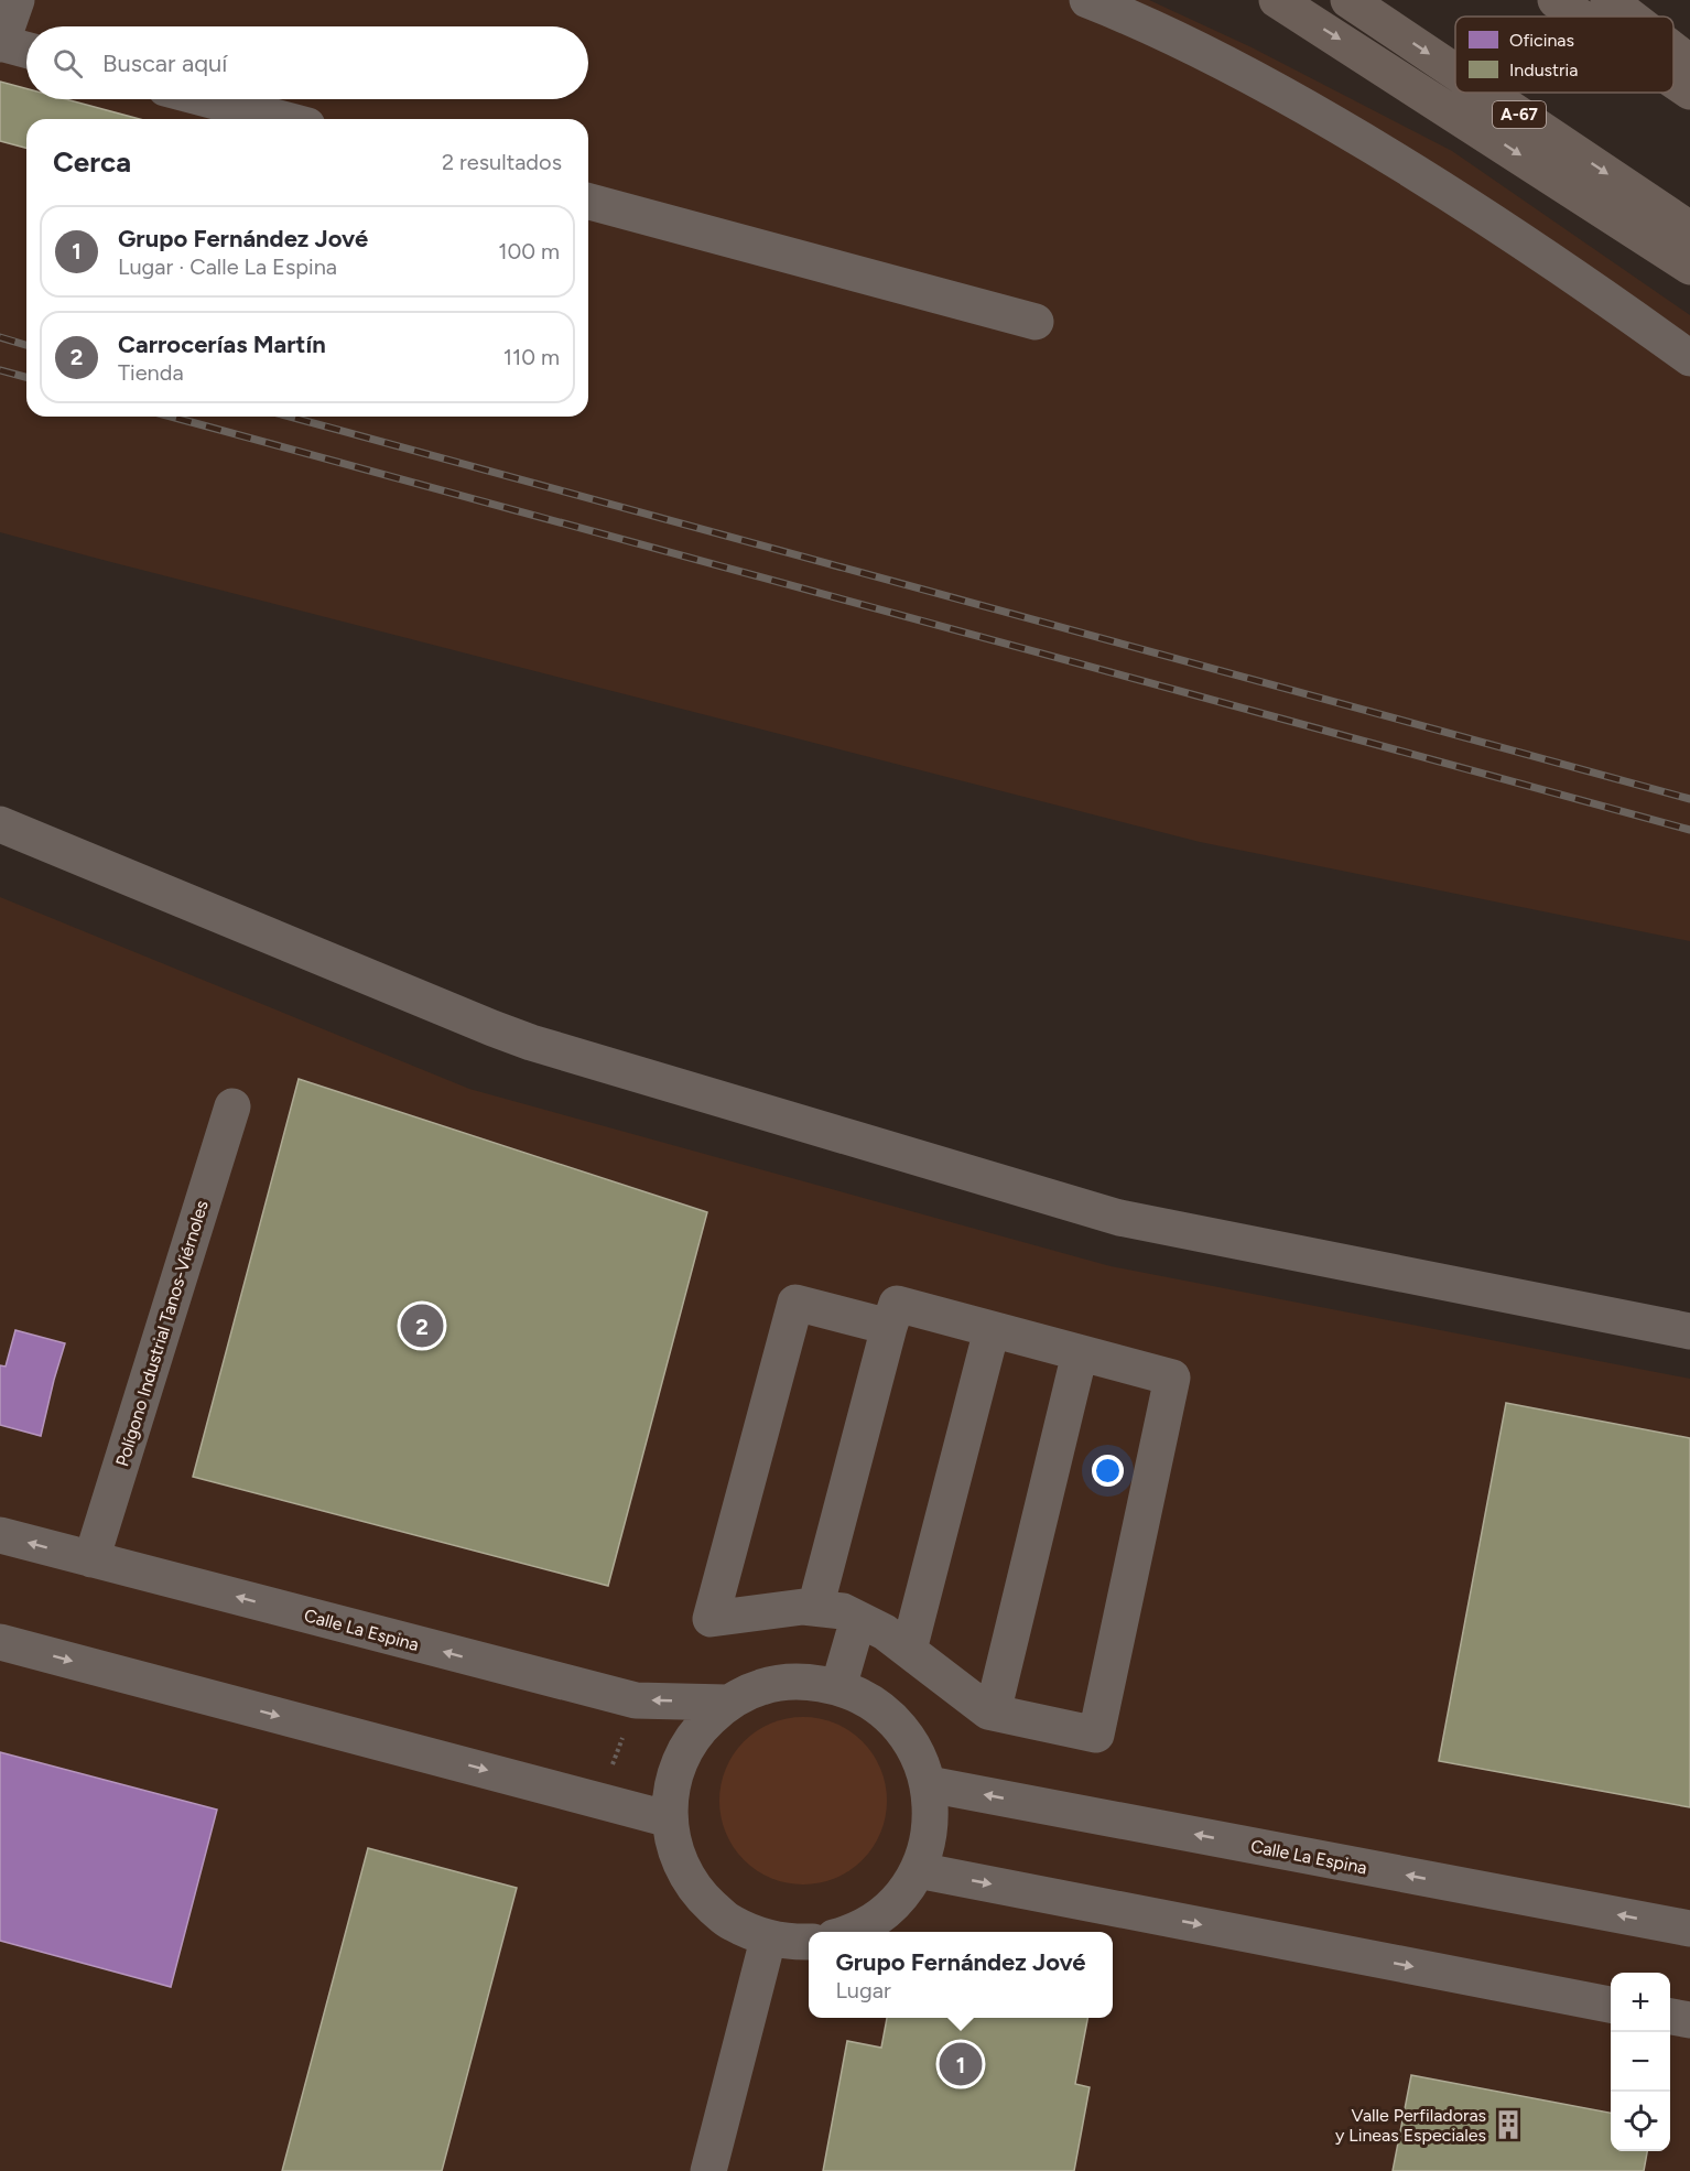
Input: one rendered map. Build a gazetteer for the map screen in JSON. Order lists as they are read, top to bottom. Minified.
{"streets":{"highway":["A-67"],"street":["Polígono Industrial Tanos-Viérnoles","Calle La Espina"]},"crossings":[["Polígono Industrial Tanos-Viérnoles","Calle La Espina"]],"places":{"building":["Valle Perfiladoras y Lineas Especiales"]},"legend":["Oficinas","Industria"],"page":{"search":"Buscar aquí","heading":["Cerca","2 resultados"],"list":[{"mark":"1","name":"Grupo Fernández Jové","note":"Lugar · Calle La Espina","value":"100 m"},{"mark":"2","name":"Carrocerías Martín","note":"Tienda","value":"110 m"}],"pins":["2","1"],"popup":["Grupo Fernández Jové","Lugar"],"map_buttons":["+","−"]}}
